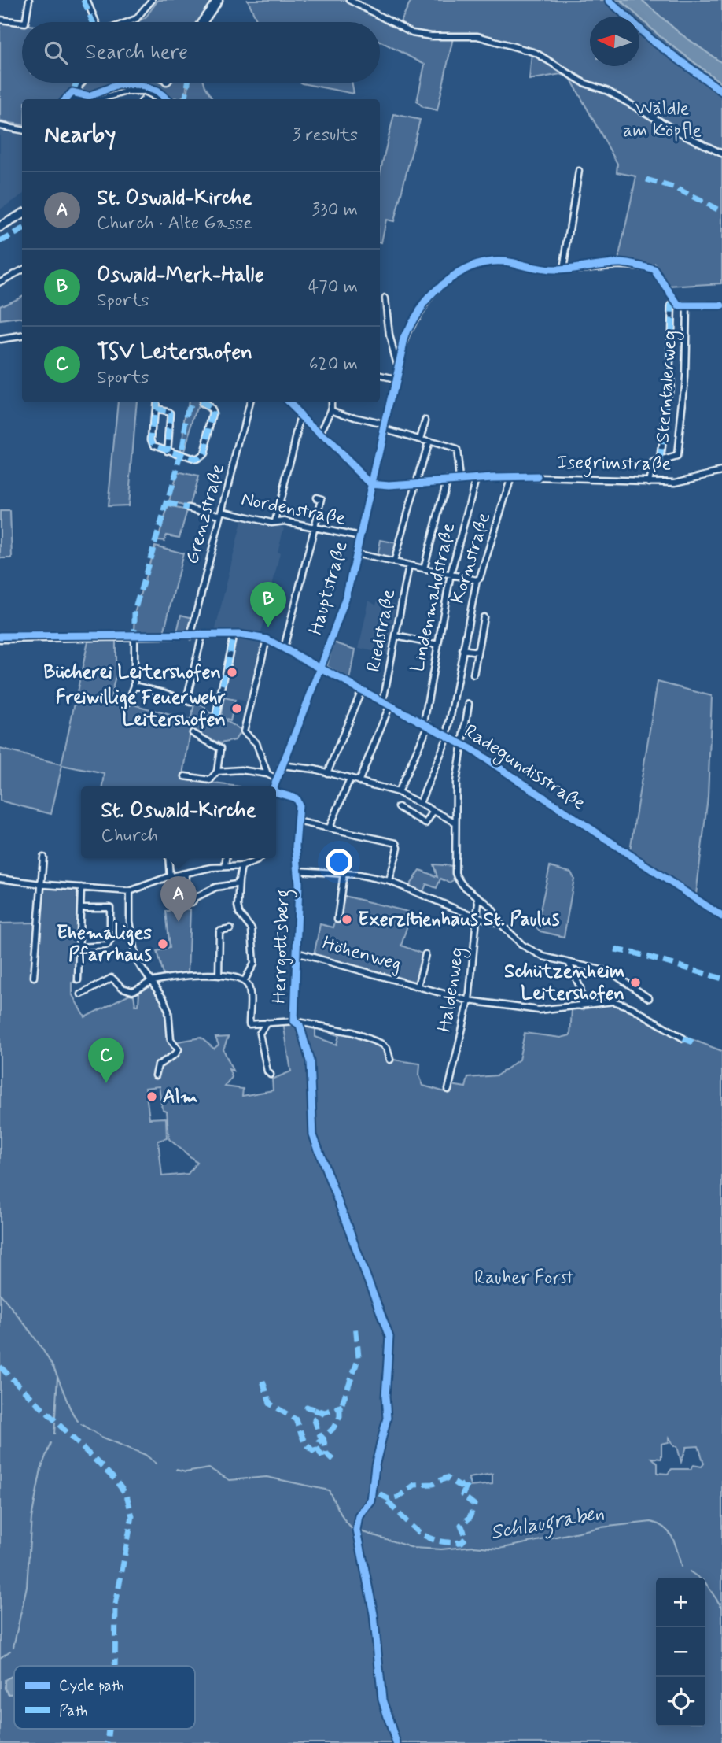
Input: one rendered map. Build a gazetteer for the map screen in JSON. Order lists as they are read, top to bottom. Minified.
{"streets":{"street":["Sterntalerweg","Isegrimstraße","Nordenstraße","Grenzstraße","Kornstraße","Hauptstraße","Lindenmahdstraße","Riedstraße","Radegundisstraße","Herrgottsberg","Höhenweg","Haldenweg"]},"crossings":[["Sterntalerweg","Isegrimstraße"],["Isegrimstraße","Kornstraße"],["Isegrimstraße","Hauptstraße"],["Isegrimstraße","Lindenmahdstraße"],["Nordenstraße","Grenzstraße"],["Nordenstraße","Hauptstraße"],["Grenzstraße","Radegundisstraße"],["Kornstraße","Radegundisstraße"],["Hauptstraße","Radegundisstraße"],["Lindenmahdstraße","Radegundisstraße"],["Riedstraße","Radegundisstraße"],["Herrgottsberg","Höhenweg"],["Höhenweg","Haldenweg"]],"water":["Schlaugraben"],"parks":["Wäldle am Köpfle","Rauher Forst"],"places":["Bücherei Leitershofen","Freiwillige Feuerwehr Leitershofen","Exerzitienhaus St. Paulus","Ehemaliges Pfarrhaus","Schützenheim Leitershofen","Alm"],"legend":["Cycle path","Path"],"north":"left","page":{"search":"Search here","heading":["Nearby","3 results"],"list":[{"mark":"A","name":"St. Oswald-Kirche","note":"Church · Alte Gasse","value":"330 m"},{"mark":"B","name":"Oswald-Merk-Halle","note":"Sports","value":"470 m"},{"mark":"C","name":"TSV Leitershofen","note":"Sports","value":"620 m"}],"pins":["B","A","C"],"popup":["St. Oswald-Kirche","Church"],"map_buttons":["+","−"]}}
